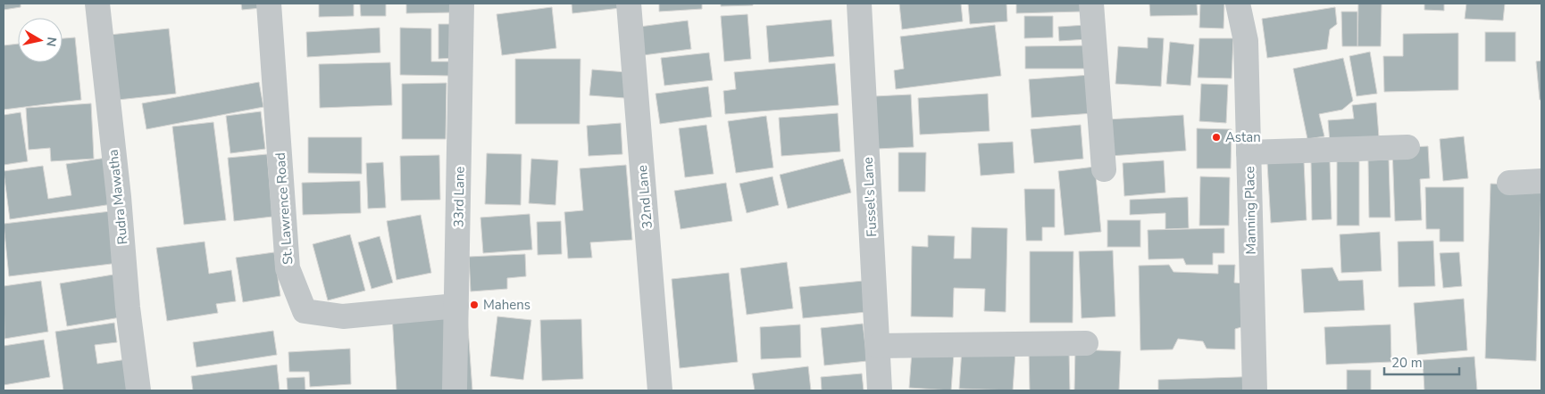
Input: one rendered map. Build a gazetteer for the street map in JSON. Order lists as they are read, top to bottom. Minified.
{"streets":{"street":["Rudra Mawatha","33rd Lane","32nd Lane","Fussel's Lane","St. Lawrence Road","Manning Place"]},"crossings":[["33rd Lane","St. Lawrence Road"]],"places":["Astan","Mahens"],"scale_bar":"20 m","north":"right"}
